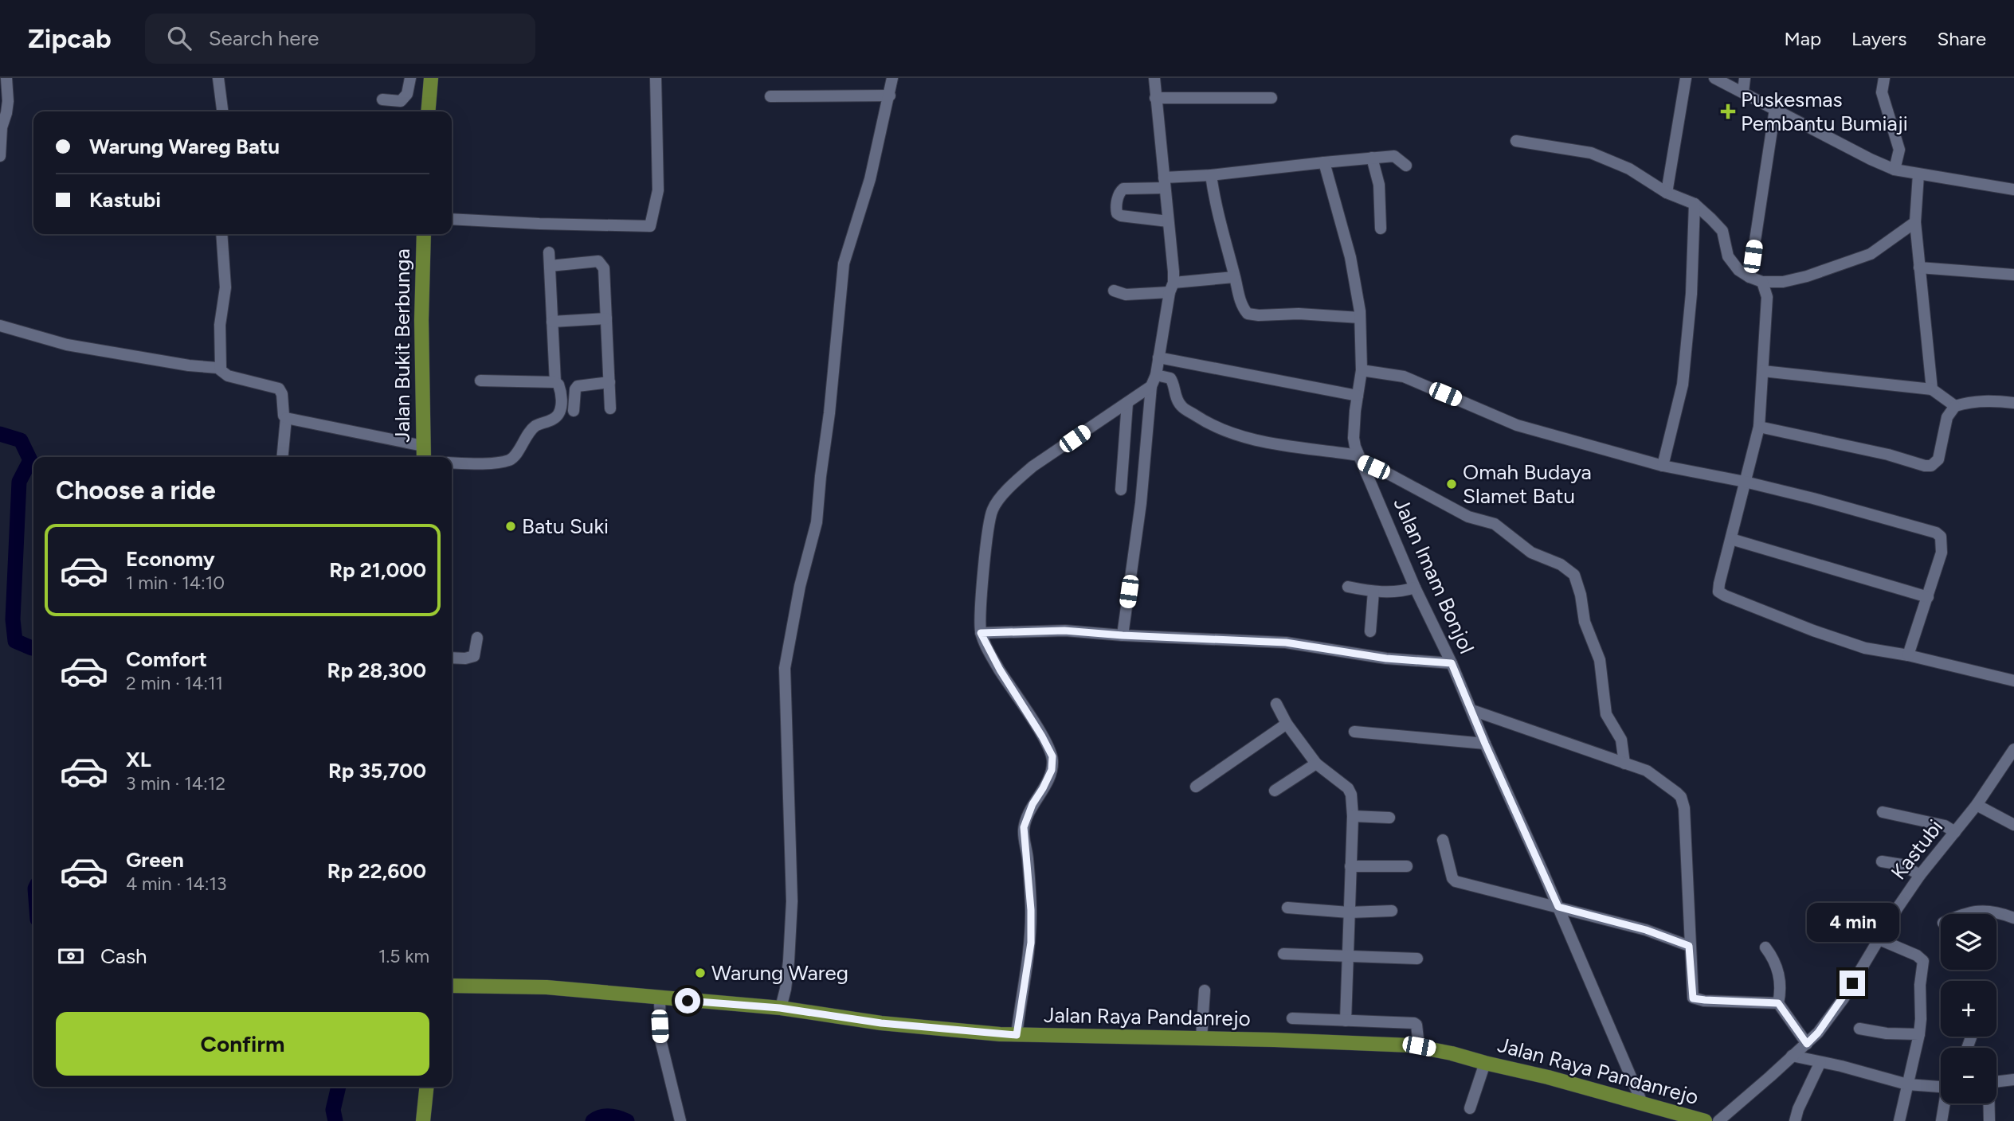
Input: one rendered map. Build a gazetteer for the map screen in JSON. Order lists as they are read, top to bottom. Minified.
{"streets":{"main road":["Jalan Bukit Berbunga","Jalan Raya Pandanrejo"],"street":["Jalan Imam Bonjol","Kastubi"]},"crossings":[["Jalan Imam Bonjol","Jalan Raya Pandanrejo"]],"places":{"health":["Puskesmas Pembantu Bumiaji"],"other":["Omah Budaya Slamet Batu","Batu Suki","Warung Wareg"]},"page":{"header":"Zipcab","search":"Search here","nav":["Map","Layers","Share"],"banner":["Warung Wareg Batu","Kastubi"],"heading":"Choose a ride","list":[{"name":"Economy","note":"1 min · 14:10","value":"Rp 21,000"},{"name":"Comfort","note":"2 min · 14:11","value":"Rp 28,300"},{"name":"XL","note":"3 min · 14:12","value":"Rp 35,700"},{"name":"Green","note":"4 min · 14:13","value":"Rp 22,600"}],"bubble":"4 min","map_buttons":["+","−"],"pay":["Cash","1.5 km"],"buttons":"Confirm"}}
